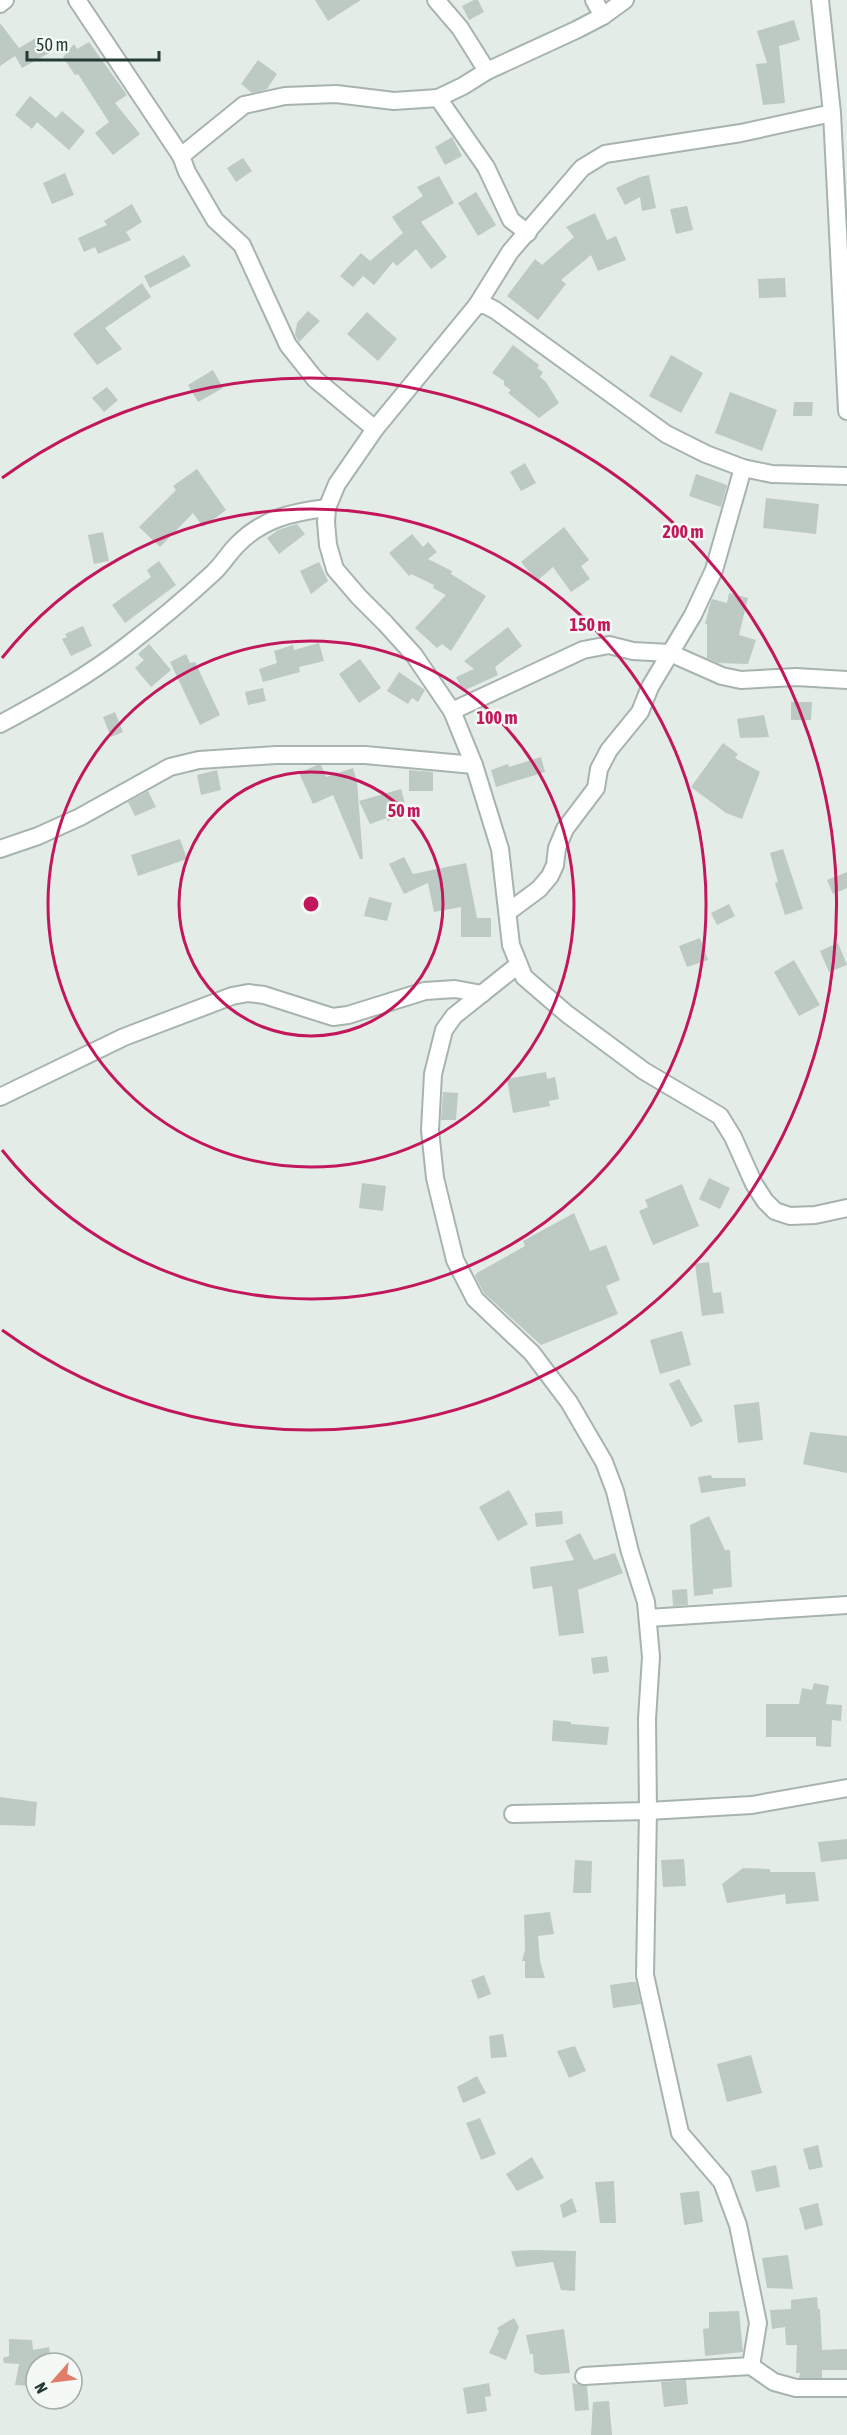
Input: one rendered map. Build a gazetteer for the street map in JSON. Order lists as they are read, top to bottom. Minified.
{"scale_bar":"50 m","north":"bottom left","rings":["200 m","150 m","100 m","50 m"]}
